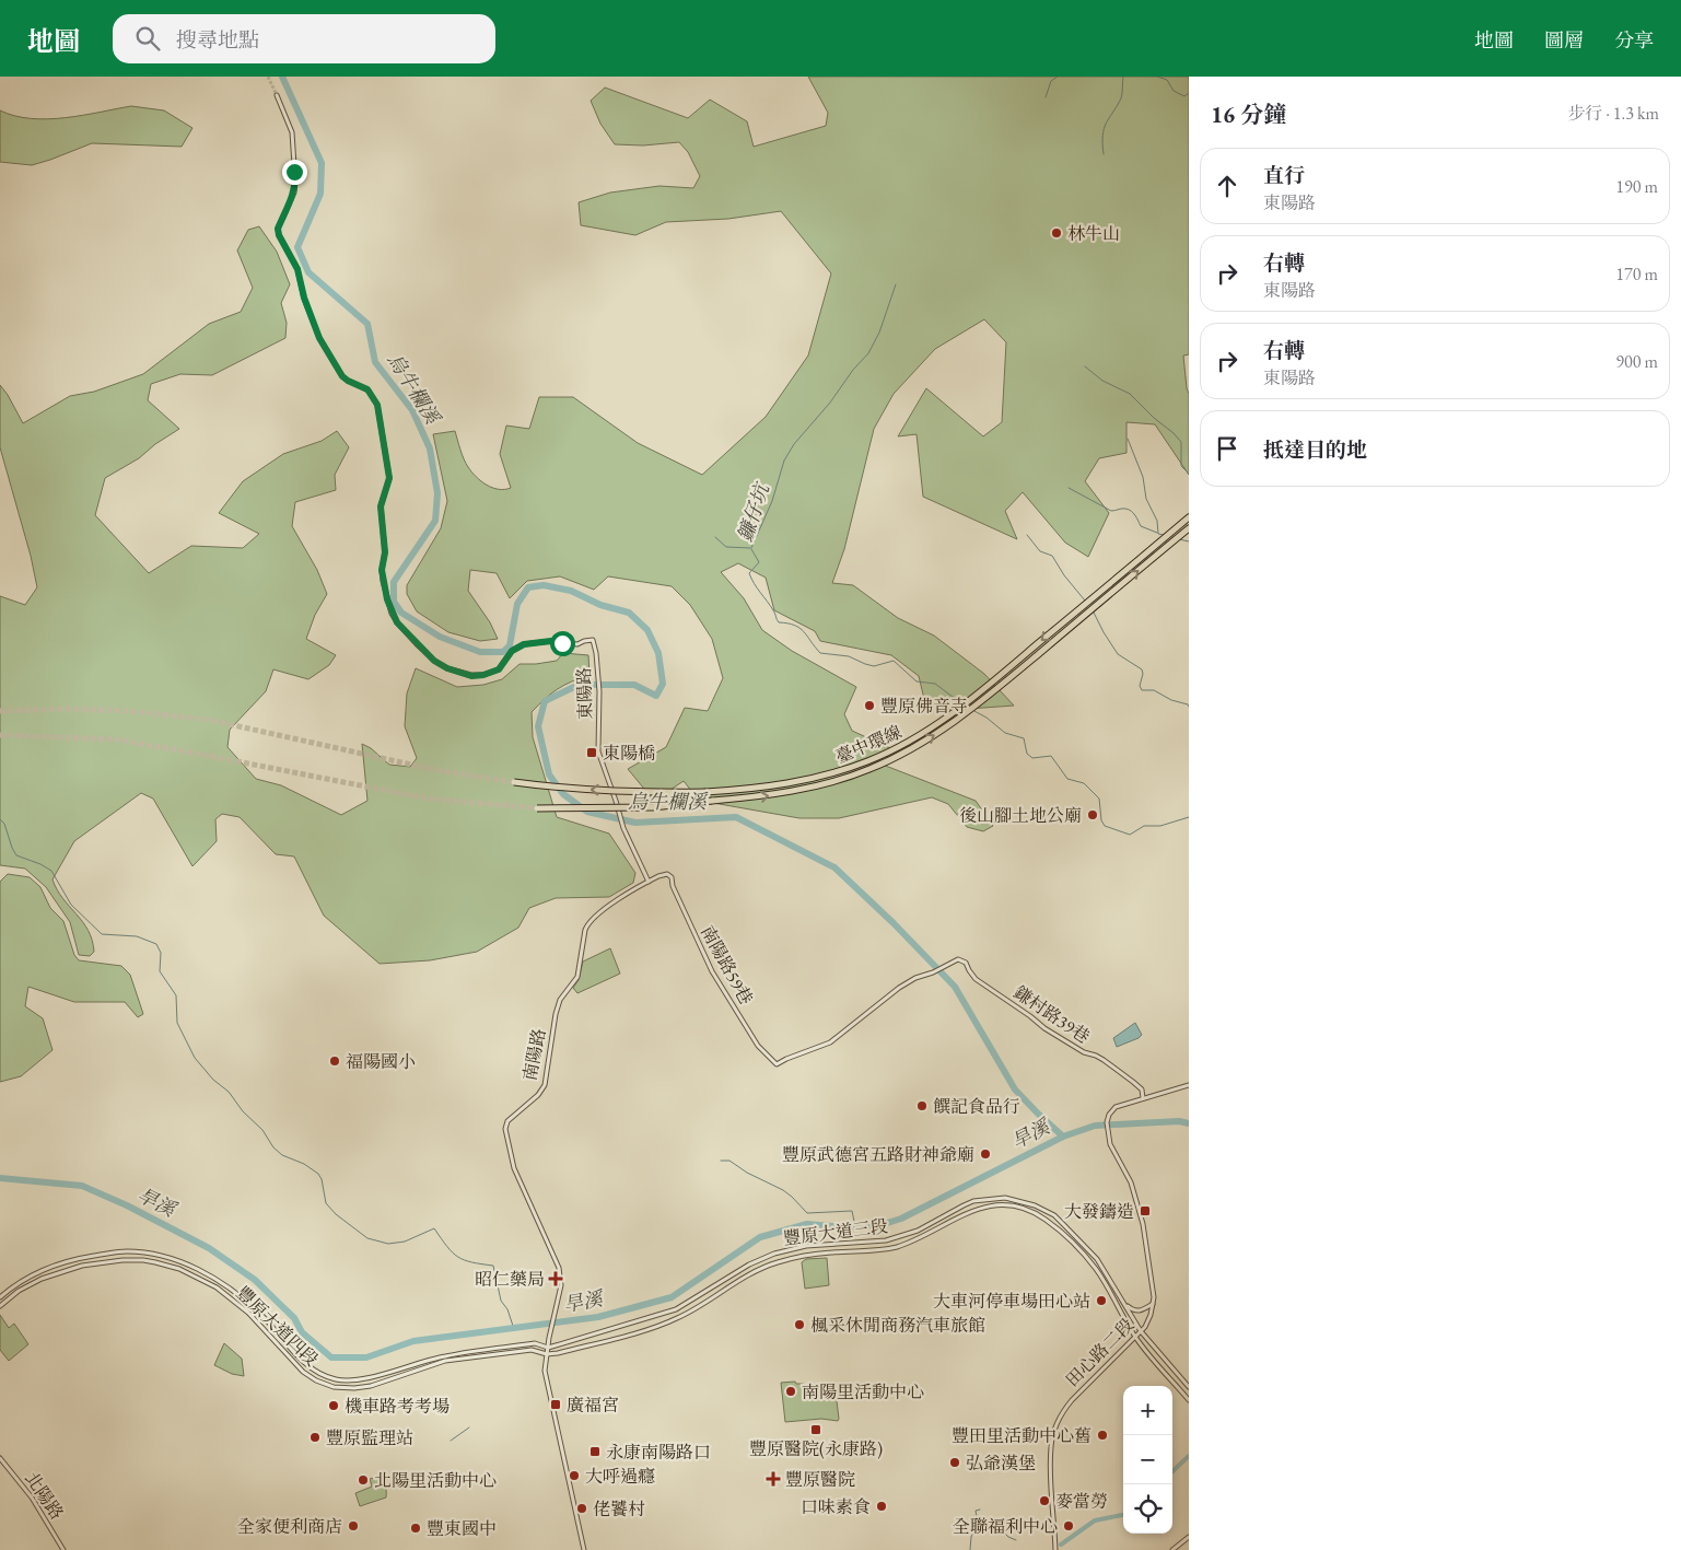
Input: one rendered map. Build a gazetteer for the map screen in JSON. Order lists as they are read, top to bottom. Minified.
{"streets":{"highway":["臺中環線"],"street":["東陽路","南陽路59巷","鎌村路39巷","南陽路","豐原大道三段","豐原大道四段","田心路二段","北陽路"]},"crossings":[["東陽路","南陽路59巷"],["東陽路","南陽路"],["南陽路59巷","鎌村路39巷"],["南陽路59巷","南陽路"],["鎌村路39巷","田心路二段"],["南陽路","豐原大道三段"],["南陽路","豐原大道四段"],["豐原大道三段","豐原大道四段"],["豐原大道三段","田心路二段"]],"water":["烏牛欄溪","鐮仔坑","旱溪"],"places":{"other":["林牛山","豐原佛音寺","後山腳土地公廟","福陽國小","饌記食品行","豐原武德宮五路財神爺廟","大車河停車場田心站","楓采休閒商務汽車旅館","南陽里活動中心","機車路考考場","豐田里活動中心舊","豐原監理站","弘爺漢堡","大呼過癮","北陽里活動中心","麥當勞","口味素食","佬饕村","全家便利商店","全聯福利中心","豐東國中"],"transit":["東陽橋","大發鑄造","廣福宮","豐原醫院(永康路)","永康南陽路口"],"health":["昭仁藥局","豐原醫院"]},"page":{"header":"地圖","search":"搜尋地點","nav":["地圖","圖層","分享"],"heading":["16 分鐘","步行 · 1.3 km"],"list":[["直行","東陽路","190 m"],["右轉","東陽路","170 m"],["右轉","東陽路","900 m"],"抵達目的地"],"map_buttons":["+","−"]}}
